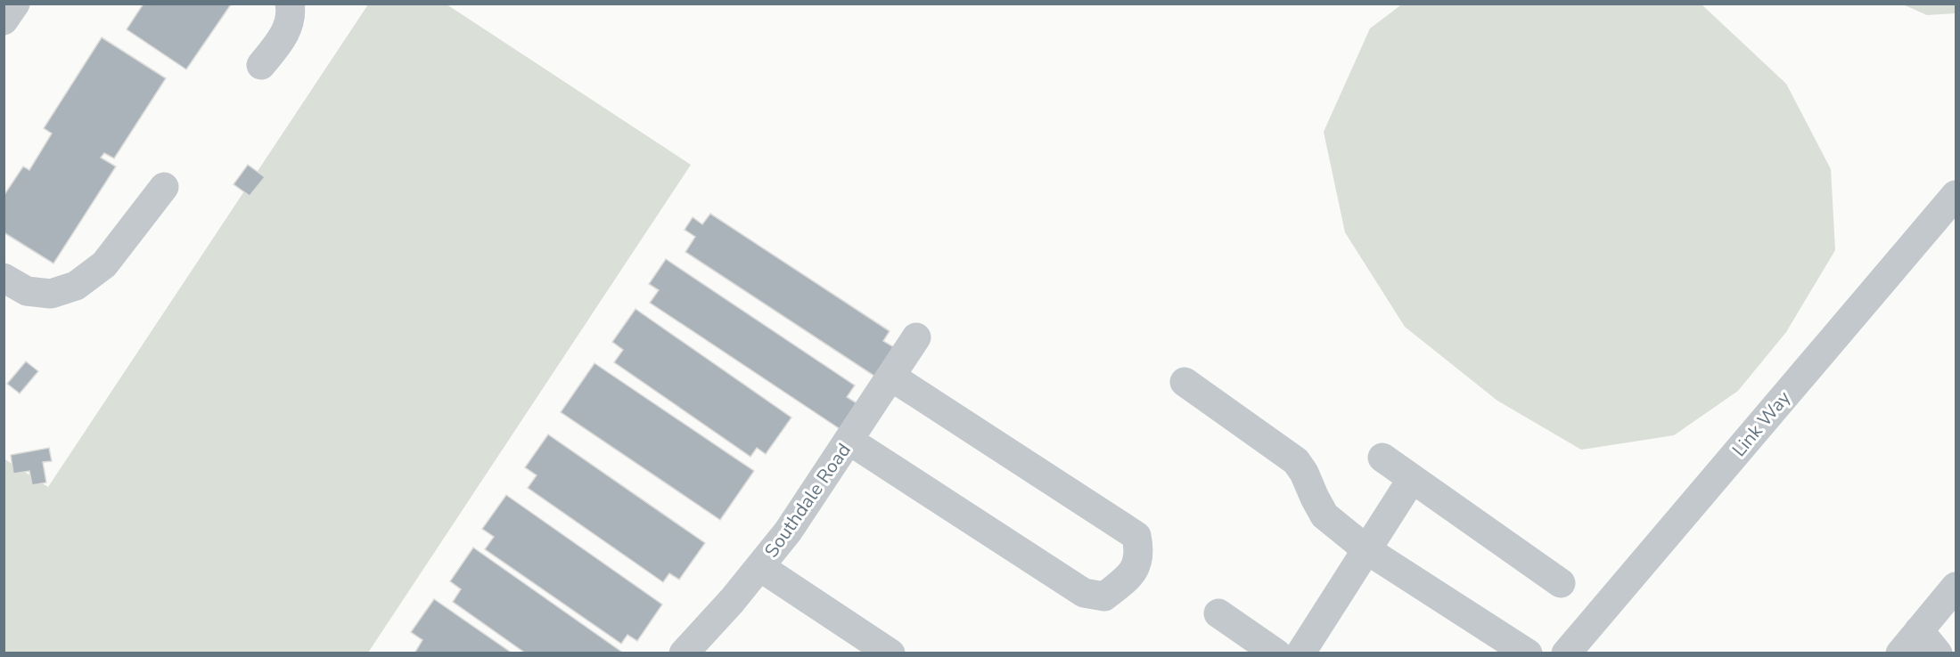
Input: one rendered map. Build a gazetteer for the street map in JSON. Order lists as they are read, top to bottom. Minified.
{"streets":{"street":["Link Way","Southdale Road"]}}
